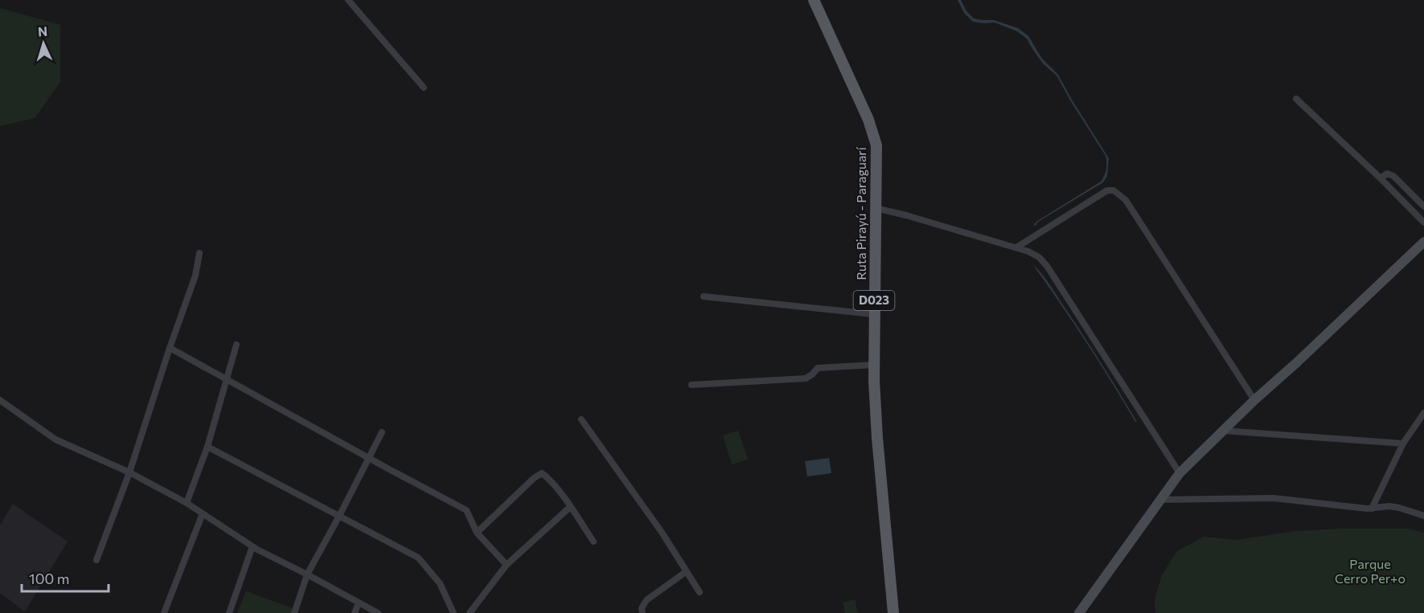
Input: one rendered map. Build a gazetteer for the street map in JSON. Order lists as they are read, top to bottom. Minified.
{"streets":{"main road":["Ruta Pirayú - Paraguarí","D023"]},"parks":["Parque Cerro Per+o"],"scale_bar":"100 m","north":"top"}
